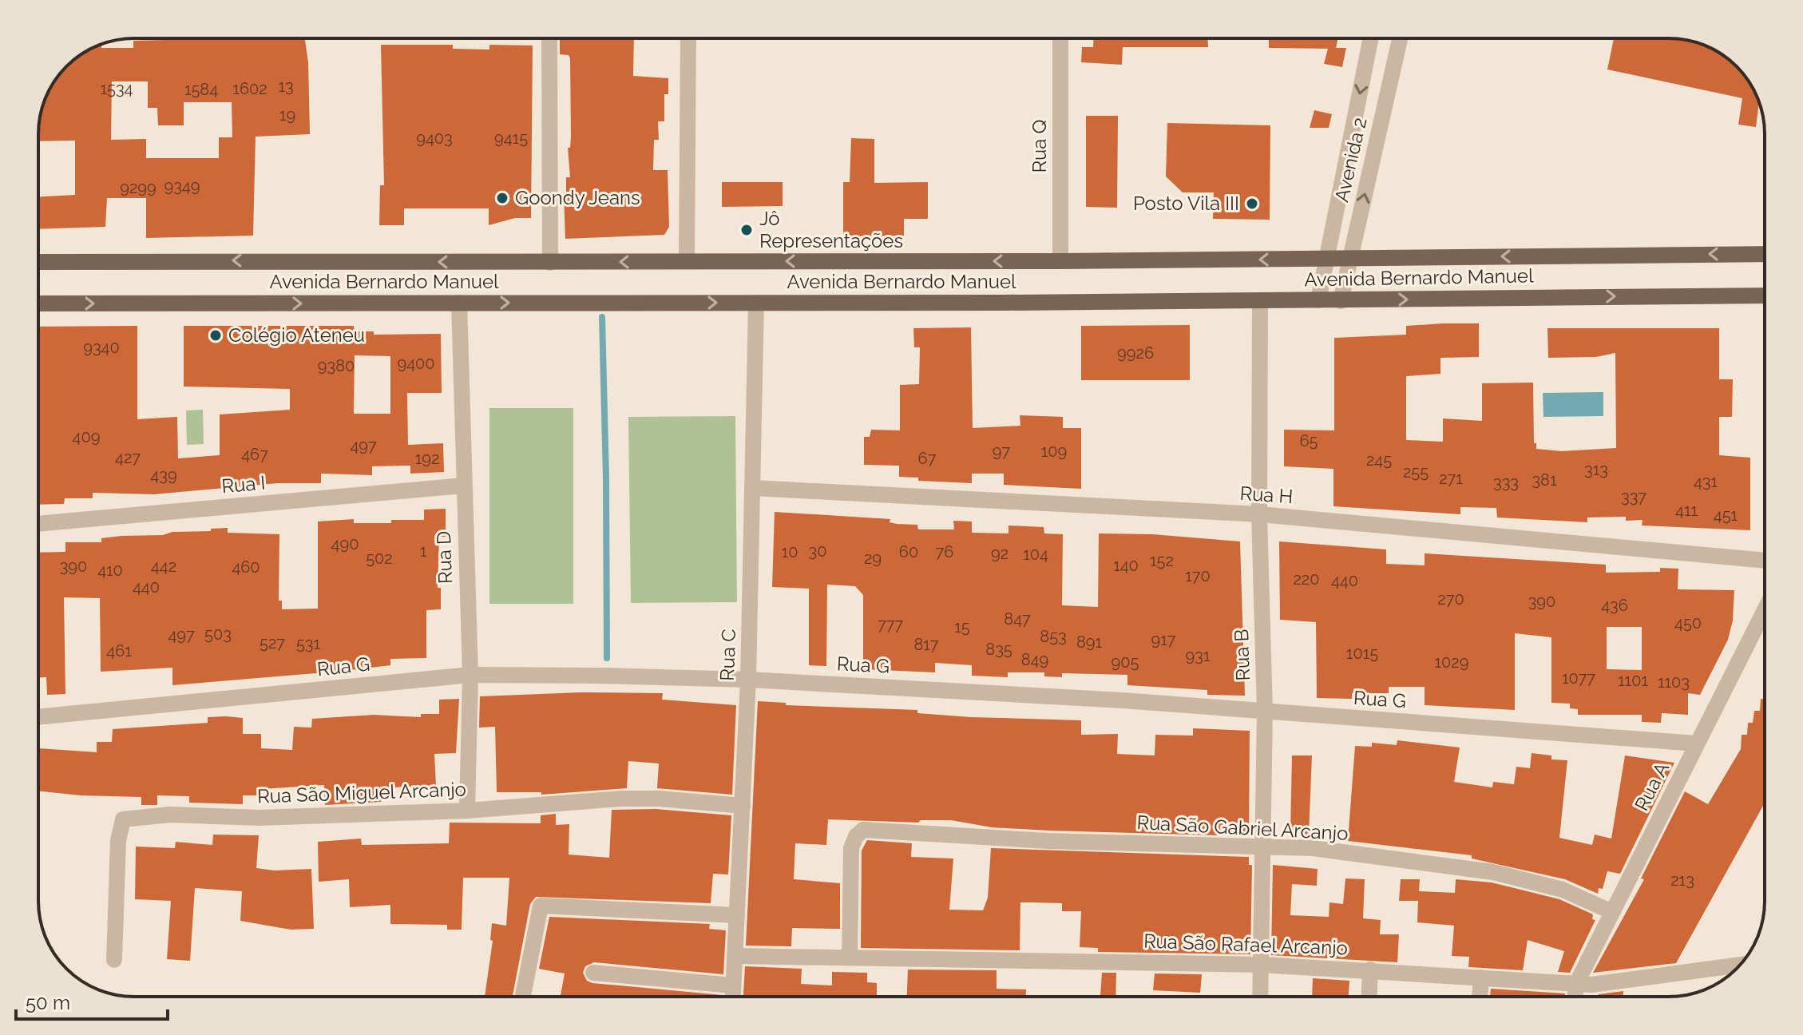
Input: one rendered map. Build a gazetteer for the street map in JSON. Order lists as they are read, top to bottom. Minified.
{"streets":{"main road":["Avenida Bernardo Manuel"],"street":["Rua Q","Avenida 2","Rua I","Rua H","Rua D","Rua C","Rua B","Rua G","Rua A","Rua São Miguel Arcanjo","Rua São Gabriel Arcanjo","Rua São Rafael Arcanjo"]},"crossings":[["Rua Q","Avenida Bernardo Manuel"],["Avenida 2","Avenida Bernardo Manuel"],["Avenida Bernardo Manuel","Rua D"],["Avenida Bernardo Manuel","Rua C"],["Avenida Bernardo Manuel","Rua B"],["Rua I","Rua D"],["Rua H","Rua C"],["Rua H","Rua B"],["Rua D","Rua G"],["Rua D","Rua São Miguel Arcanjo"],["Rua C","Rua G"],["Rua C","Rua São Miguel Arcanjo"],["Rua C","Rua São Rafael Arcanjo"],["Rua B","Rua G"],["Rua B","Rua São Gabriel Arcanjo"],["Rua B","Rua São Rafael Arcanjo"],["Rua G","Rua A"],["Rua A","Rua São Gabriel Arcanjo"],["Rua A","Rua São Rafael Arcanjo"],["Rua São Gabriel Arcanjo","Rua São Rafael Arcanjo"]],"places":["Goondy Jeans","Posto Vila III","Jô Representações","Colégio Ateneu"],"house_numbers":["13","1534","1602","1584","19","9403","9415","9349","9299","9340","9926","9400","9380","409","65","497","97","109","467","427","192","67","245","313","255","439","271","381","431","333","337","411","451","490","1","30","10","60","76","92","104","502","29","152","140","390","442","460","410","170","220","440","440","270","390","436","847","450","777","15","503","497","853","917","891","527","531","817","835","461","1015","931","849","905","1029","1077","1101","1103","213"],"scale_bar":"50 m"}
